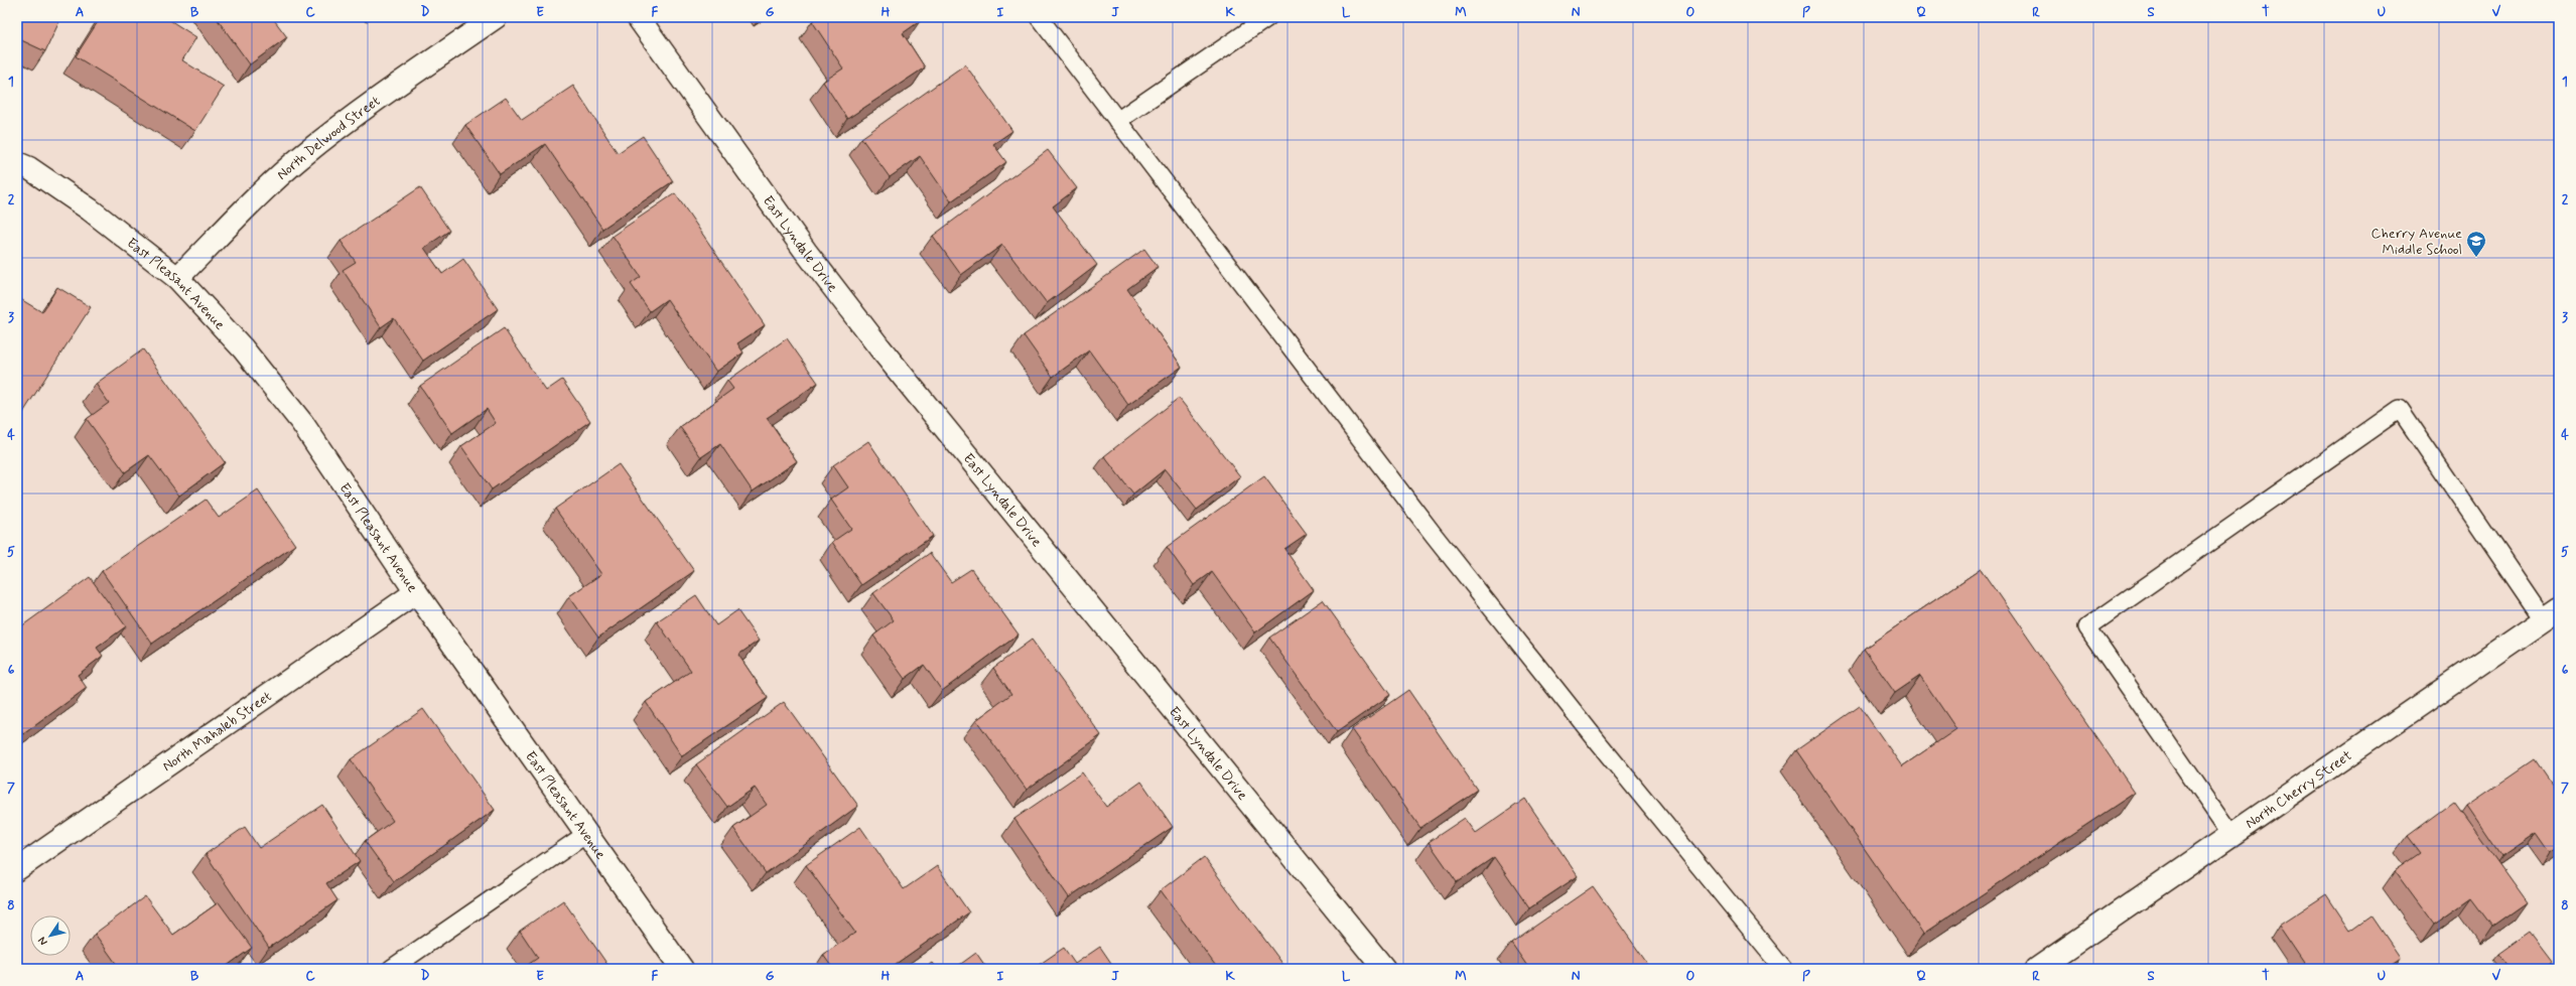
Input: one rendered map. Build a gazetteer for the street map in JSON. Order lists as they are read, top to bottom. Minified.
{"streets":{"street":["North Delwood Street","East Lyndale Drive","East Pleasant Avenue","North Mahaleb Street","North Cherry Street"]},"crossings":[["North Delwood Street","East Pleasant Avenue"],["East Pleasant Avenue","North Mahaleb Street"]],"places":{"school or university":["Cherry Avenue Middle School"]},"north":"bottom left","grid":{"columns":["A","B","C","D","E","F","G","H","I","J","K","L","M","N","O","P","Q","R","S","T","U","V"],"rows":["1","2","3","4","5","6","7","8"]}}
